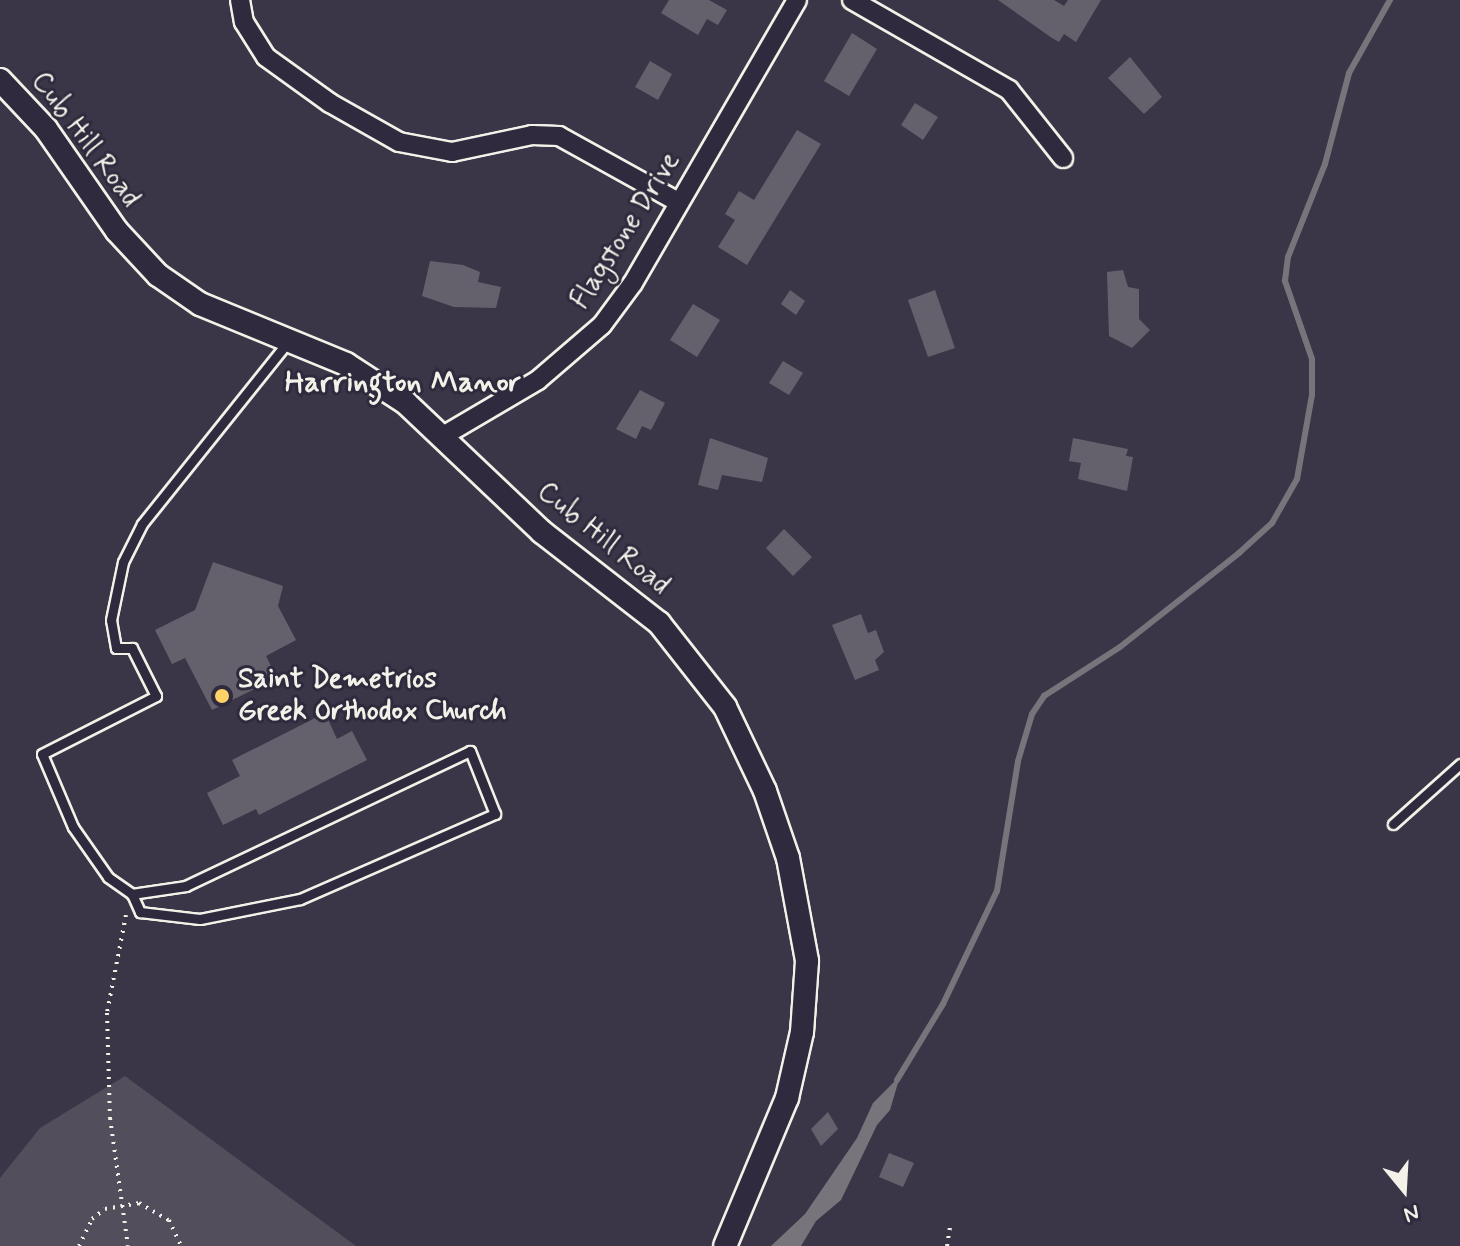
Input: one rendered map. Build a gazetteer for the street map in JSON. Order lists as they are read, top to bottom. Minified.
{"streets":{"street":["Cub Hill Road","Flagstone Drive"]},"crossings":[["Cub Hill Road","Flagstone Drive"]],"districts":["Harrington Manor"],"places":["Saint Demetrios Greek Orthodox Church"],"north":"bottom"}
